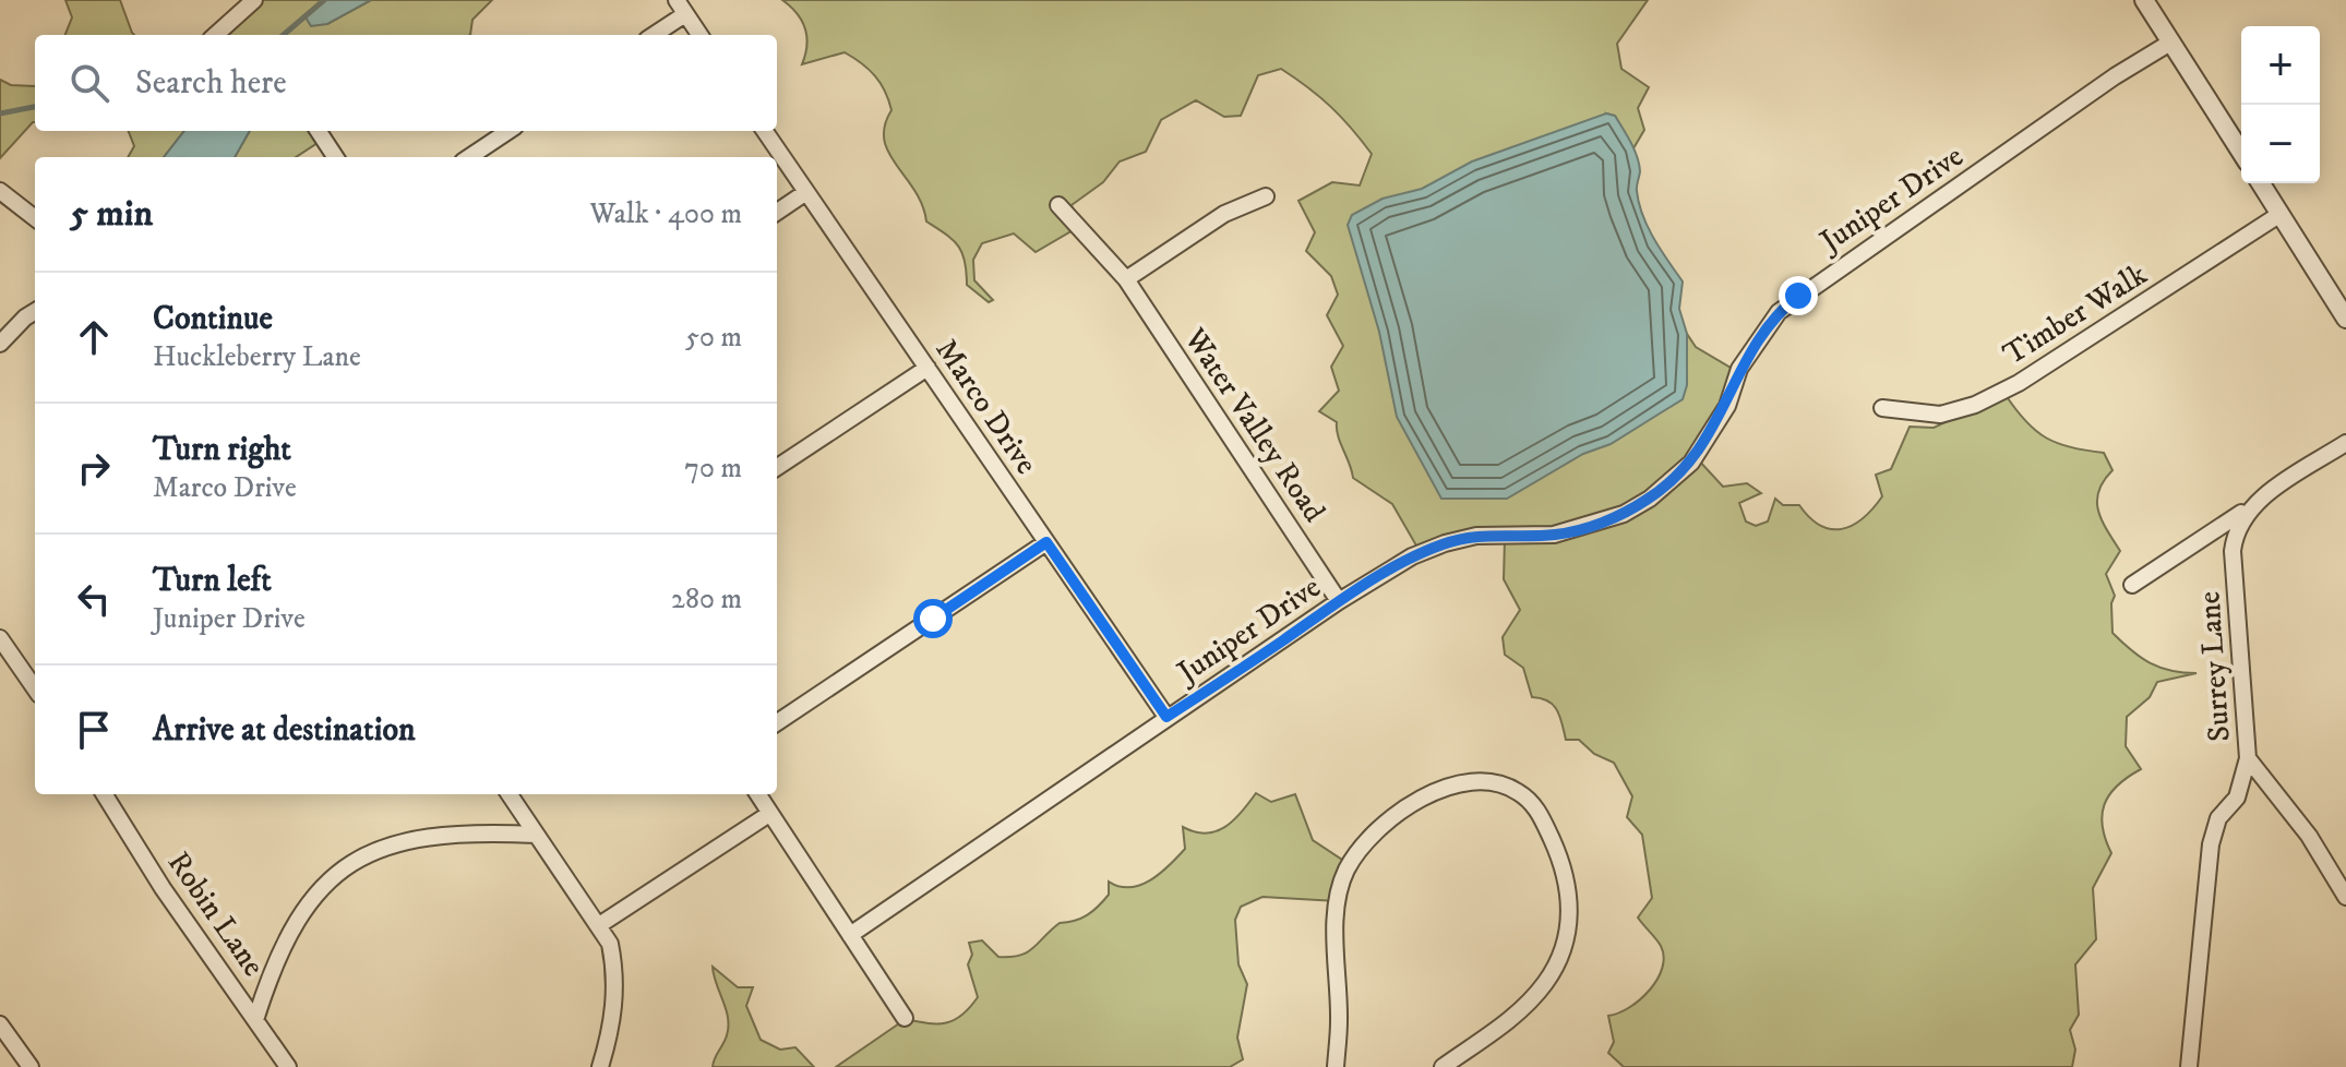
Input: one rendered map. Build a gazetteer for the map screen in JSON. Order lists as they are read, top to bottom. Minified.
{"streets":{"street":["Juniper Drive","Timber Walk","Marco Drive","Water Valley Road","Surrey Lane","Robin Lane"]},"crossings":[["Juniper Drive","Marco Drive"],["Juniper Drive","Water Valley Road"]],"page":{"map_buttons":["+","−"],"search":"Search here","heading":["5 min","Walk · 400 m"],"list":[["Continue","Huckleberry Lane","50 m"],["Turn right","Marco Drive","70 m"],["Turn left","Juniper Drive","280 m"],"Arrive at destination"]}}
